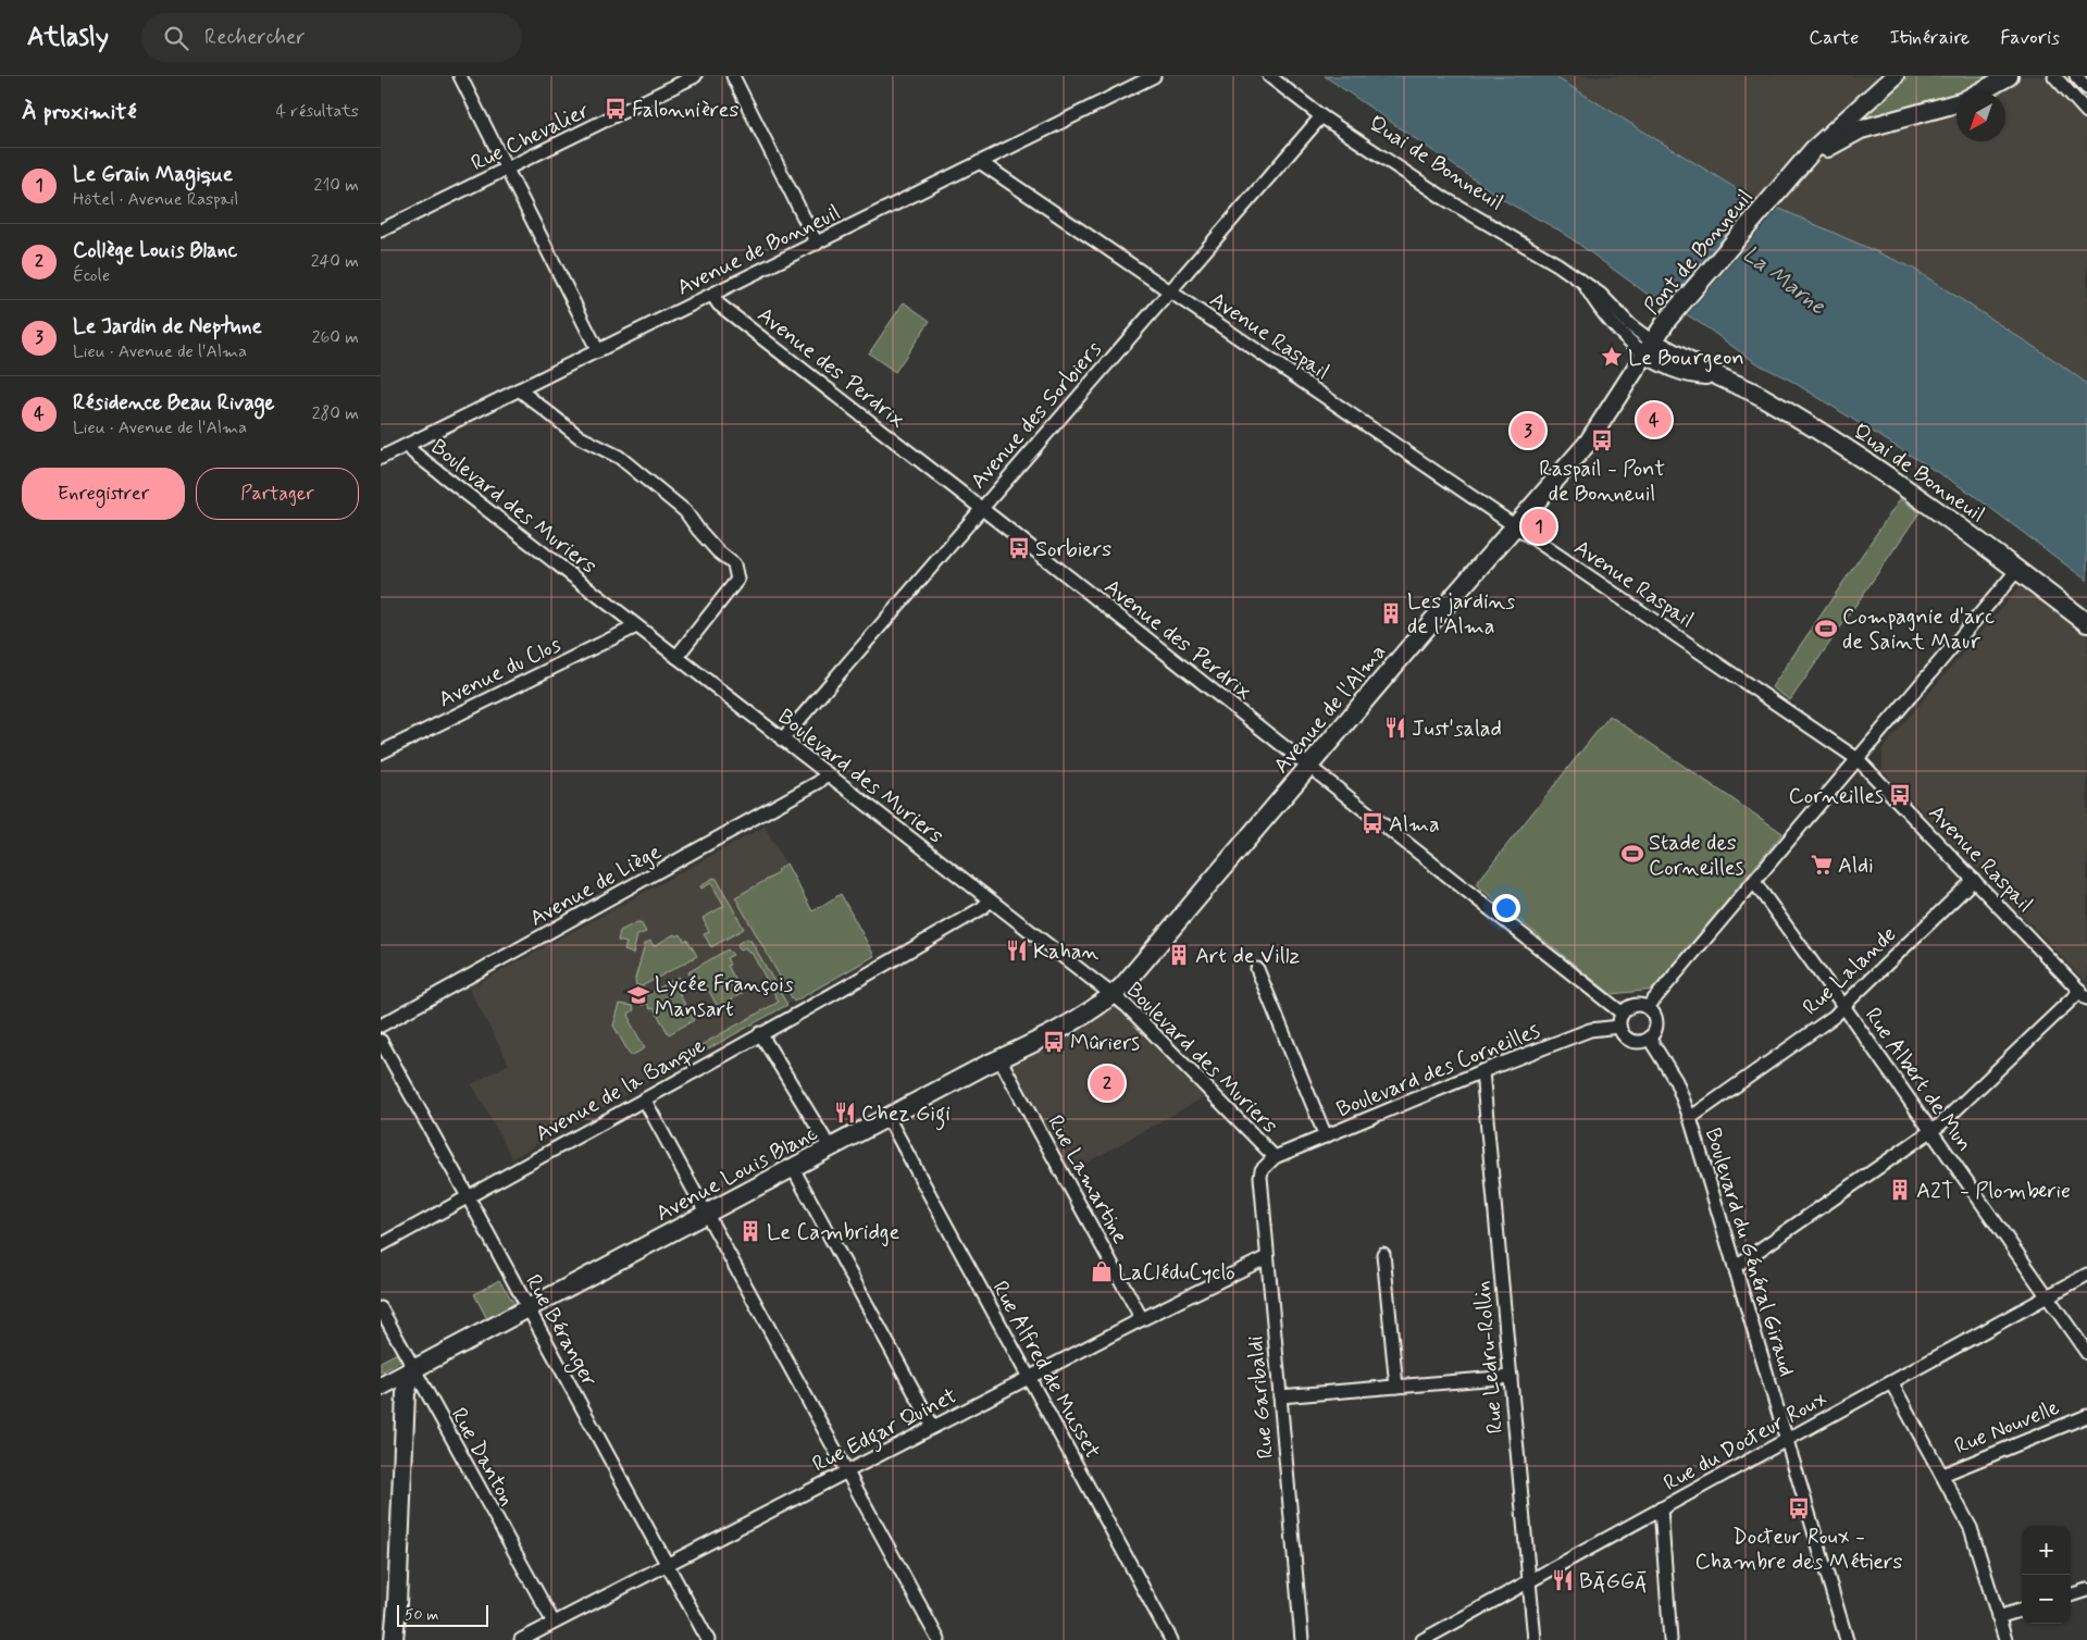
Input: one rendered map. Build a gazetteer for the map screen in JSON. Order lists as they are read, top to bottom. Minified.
{"streets":{"main road":["Quai de Bonneuil","Pont de Bonneuil","Avenue de l'Alma","Avenue Louis Blanc"],"street":["Rue Chevalier","Avenue de Bonneuil","Avenue Raspail","Avenue des Perdrix","Avenue des Sorbiers","Boulevard des Muriers","Avenue du Clos","Avenue de Liège","Rue Lalande","Boulevard des Corneilles","Rue Albert de Mun","Avenue de la Banque","Rue Lamartine","Boulevard du Général Giraud","Rue Béranger","Rue Ledru-Rollin","Rue Alfred de Musset","Rue Garibaldi","Rue Nouvelle","Rue Edgar Quinet","Rue du Docteur Roux","Rue Danton"]},"crossings":[["Quai de Bonneuil","Pont de Bonneuil"],["Quai de Bonneuil","Avenue des Sorbiers"],["Quai de Bonneuil","Avenue de l'Alma"],["Avenue de Bonneuil","Avenue Raspail"],["Avenue de Bonneuil","Avenue des Perdrix"],["Avenue de Bonneuil","Boulevard des Muriers"],["Pont de Bonneuil","Avenue de l'Alma"],["Avenue Raspail","Avenue des Sorbiers"],["Avenue Raspail","Avenue de l'Alma"],["Avenue Raspail","Rue Lalande"],["Avenue des Perdrix","Avenue des Sorbiers"],["Avenue des Perdrix","Avenue de l'Alma"],["Avenue des Perdrix","Boulevard des Corneilles"],["Avenue des Perdrix","Boulevard du Général Giraud"],["Avenue des Sorbiers","Boulevard des Muriers"],["Boulevard des Muriers","Avenue du Clos"],["Boulevard des Muriers","Avenue de l'Alma"],["Boulevard des Muriers","Avenue de Liège"],["Boulevard des Muriers","Boulevard des Corneilles"],["Boulevard des Muriers","Avenue de la Banque"],["Boulevard des Muriers","Avenue Louis Blanc"],["Boulevard des Muriers","Rue Garibaldi"],["Avenue de l'Alma","Avenue Louis Blanc"],["Rue Lalande","Rue Albert de Mun"],["Rue Lalande","Boulevard du Général Giraud"],["Boulevard des Corneilles","Boulevard du Général Giraud"],["Boulevard des Corneilles","Rue Ledru-Rollin"],["Boulevard des Corneilles","Rue Garibaldi"],["Rue Albert de Mun","Rue du Docteur Roux"],["Avenue de la Banque","Rue Béranger"],["Avenue Louis Blanc","Rue Lamartine"],["Avenue Louis Blanc","Rue Béranger"],["Avenue Louis Blanc","Rue Alfred de Musset"],["Avenue Louis Blanc","Rue Danton"],["Rue Lamartine","Rue Edgar Quinet"],["Boulevard du Général Giraud","Rue du Docteur Roux"],["Rue Béranger","Rue Edgar Quinet"],["Rue Ledru-Rollin","Rue du Docteur Roux"],["Rue Alfred de Musset","Rue Edgar Quinet"],["Rue Garibaldi","Rue Edgar Quinet"],["Rue Edgar Quinet","Rue Danton"]],"water":["La Marne"],"places":{"bus stop":["Falonnières","Raspail - Pont de Bonneuil","Sorbiers","Corneilles","Alma","Mûriers","Docteur Roux - Chambre des Métiers"],"place":["Le Bourgeon"],"building":["Les jardins de l'Alma","Art de Villz","A2T - Plomberie","Le Cambridge"],"sports":["Compagnie d'arc de Saint Maur","Stade des Corneilles"],"restaurant":["Just'salad","Kahan","Chez Gigi","BĀGGĀ"],"supermarket":["Aldi"],"school or university":["Lycée François Mansart"],"shop":["LaCléduCyclo"]},"scale_bar":"50 m","north":"bottom left","page":{"header":"Atlasly","search":"Rechercher","nav":["Carte","Itinéraire","Favoris"],"heading":["À proximité","4 résultats"],"list":[{"mark":"1","name":"Le Grain Magique","note":"Hôtel · Avenue Raspail","value":"210 m"},{"mark":"2","name":"Collège Louis Blanc","note":"École","value":"240 m"},{"mark":"3","name":"Le Jardin de Neptune","note":"Lieu · Avenue de l'Alma","value":"260 m"},{"mark":"4","name":"Résidence Beau Rivage","note":"Lieu · Avenue de l'Alma","value":"280 m"}],"pins":["4","3","1","2"],"buttons":["Enregistrer","Partager"],"map_buttons":["+","−"],"scale":"50 m"}}
